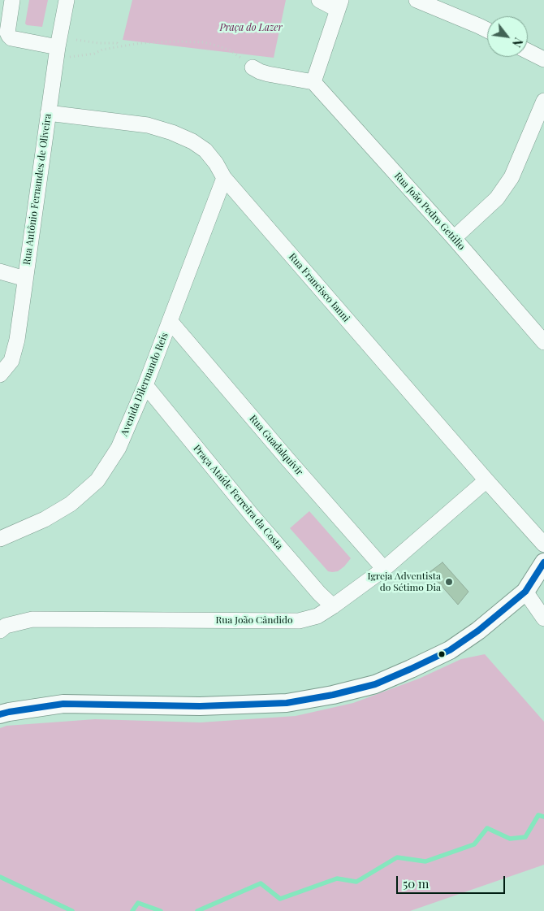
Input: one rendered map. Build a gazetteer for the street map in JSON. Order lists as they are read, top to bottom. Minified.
{"streets":{"street":["Rua Antônio Fernandes de Oliveira","Rua João Pedro Getúlio","Rua Francisco Ianni","Avenida Dilermando Reis","Rua Guadalquivir","Praça Ataíde Ferreira da Costa","Rua João Cândido"]},"crossings":[["Rua Antônio Fernandes de Oliveira","Rua Francisco Ianni"],["Rua Francisco Ianni","Avenida Dilermando Reis"],["Rua Francisco Ianni","Rua João Cândido"],["Avenida Dilermando Reis","Rua Guadalquivir"],["Avenida Dilermando Reis","Praça Ataíde Ferreira da Costa"],["Rua Guadalquivir","Rua João Cândido"],["Praça Ataíde Ferreira da Costa","Rua João Cândido"]],"parks":["Praça do Lazer"],"places":["Igreja Adventista do Sétimo Dia"],"scale_bar":"50 m","north":"bottom right"}
